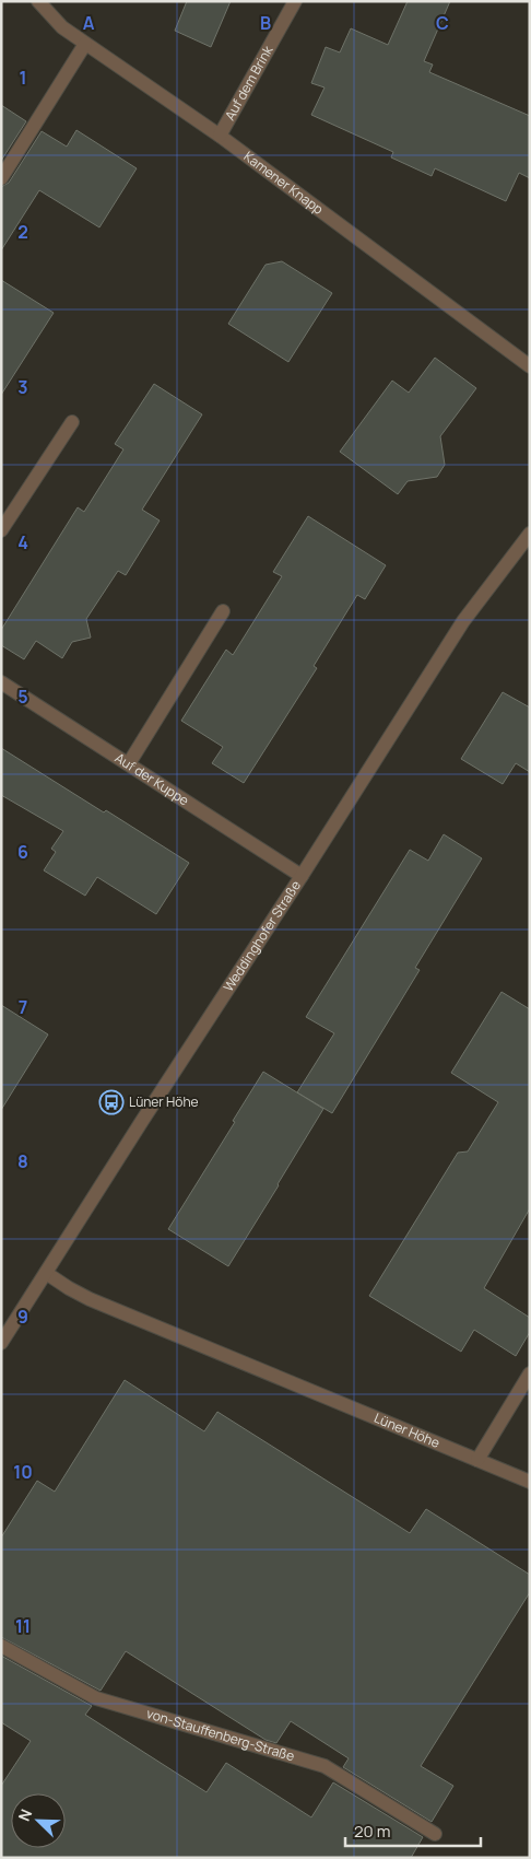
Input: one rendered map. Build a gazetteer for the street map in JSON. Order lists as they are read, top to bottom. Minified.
{"streets":{"street":["Auf dem Brink","Kamener Knapp","Auf der Kuppe","Weddinghofer Straße","Lüner Höhe","von-Stauffenberg-Straße"]},"crossings":[["Auf dem Brink","Kamener Knapp"],["Auf der Kuppe","Weddinghofer Straße"],["Weddinghofer Straße","Lüner Höhe"]],"places":{"bus stop":["Lüner Höhe"]},"scale_bar":"20 m","north":"top left","grid":{"columns":["A","B","C"],"rows":["1","2","3","4","5","6","7","8","9","10","11"]}}
